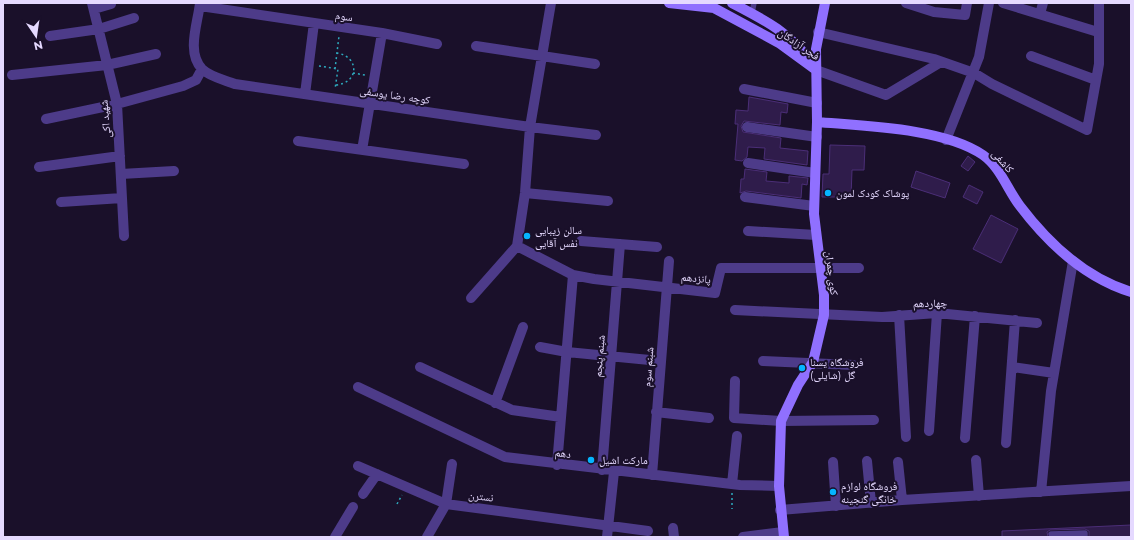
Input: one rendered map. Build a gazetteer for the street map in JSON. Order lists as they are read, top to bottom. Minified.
{"streets":{"street":["سوم","فجر آزادگان","کوچه رضا یوسفی","شهید اکی","کاشفی","کوی چمران","پانزدهم","چهاردهم","شبنم پنجم","شبنم سوم","دهم","نسترن"]},"crossings":[["فجر آزادگان","کوی چمران"],["کاشفی","کوی چمران"],["کوی چمران","پانزدهم"],["کوی چمران","چهاردهم"],["کوی چمران","دهم"],["پانزدهم","شبنم پنجم"],["پانزدهم","شبنم سوم"],["شبنم پنجم","دهم"],["شبنم سوم","دهم"]],"places":["پوشاک کودک لمون","سالن زیبایی نفس آقایی","فروشگاه یسنا گل (شایلی)","مارکت اشیل","فروشگاه لوازم خانگی گنجینه"],"north":"bottom"}
